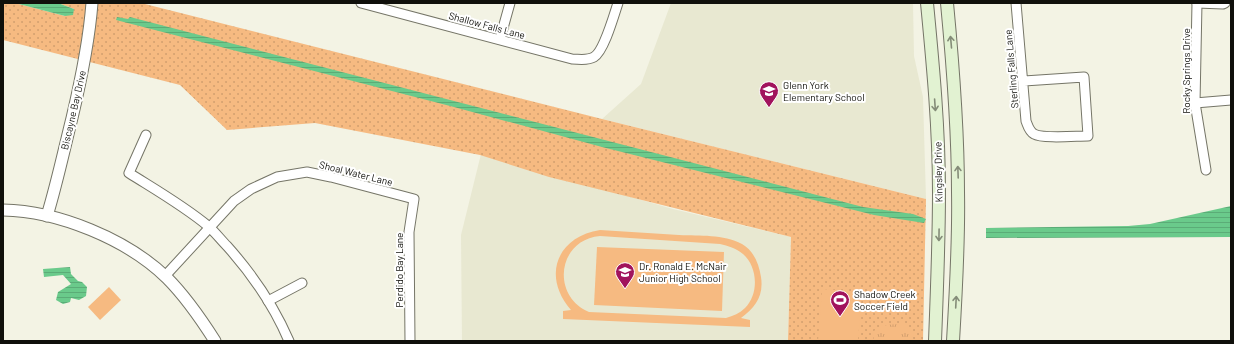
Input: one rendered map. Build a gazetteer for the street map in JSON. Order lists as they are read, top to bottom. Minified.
{"streets":{"main road":["Kingsley Drive"],"street":["Shallow Falls Lane","Sterling Falls Lane","Rocky Springs Drive","Biscayne Bay Drive","Shoal Water Lane","Perdido Bay Lane"]},"crossings":[["Shoal Water Lane","Perdido Bay Lane"]],"places":{"school or university":["Glenn York Elementary School","Dr. Ronald E. McNair Junior High School"],"sports":["Shadow Creek Soccer Field"]}}
